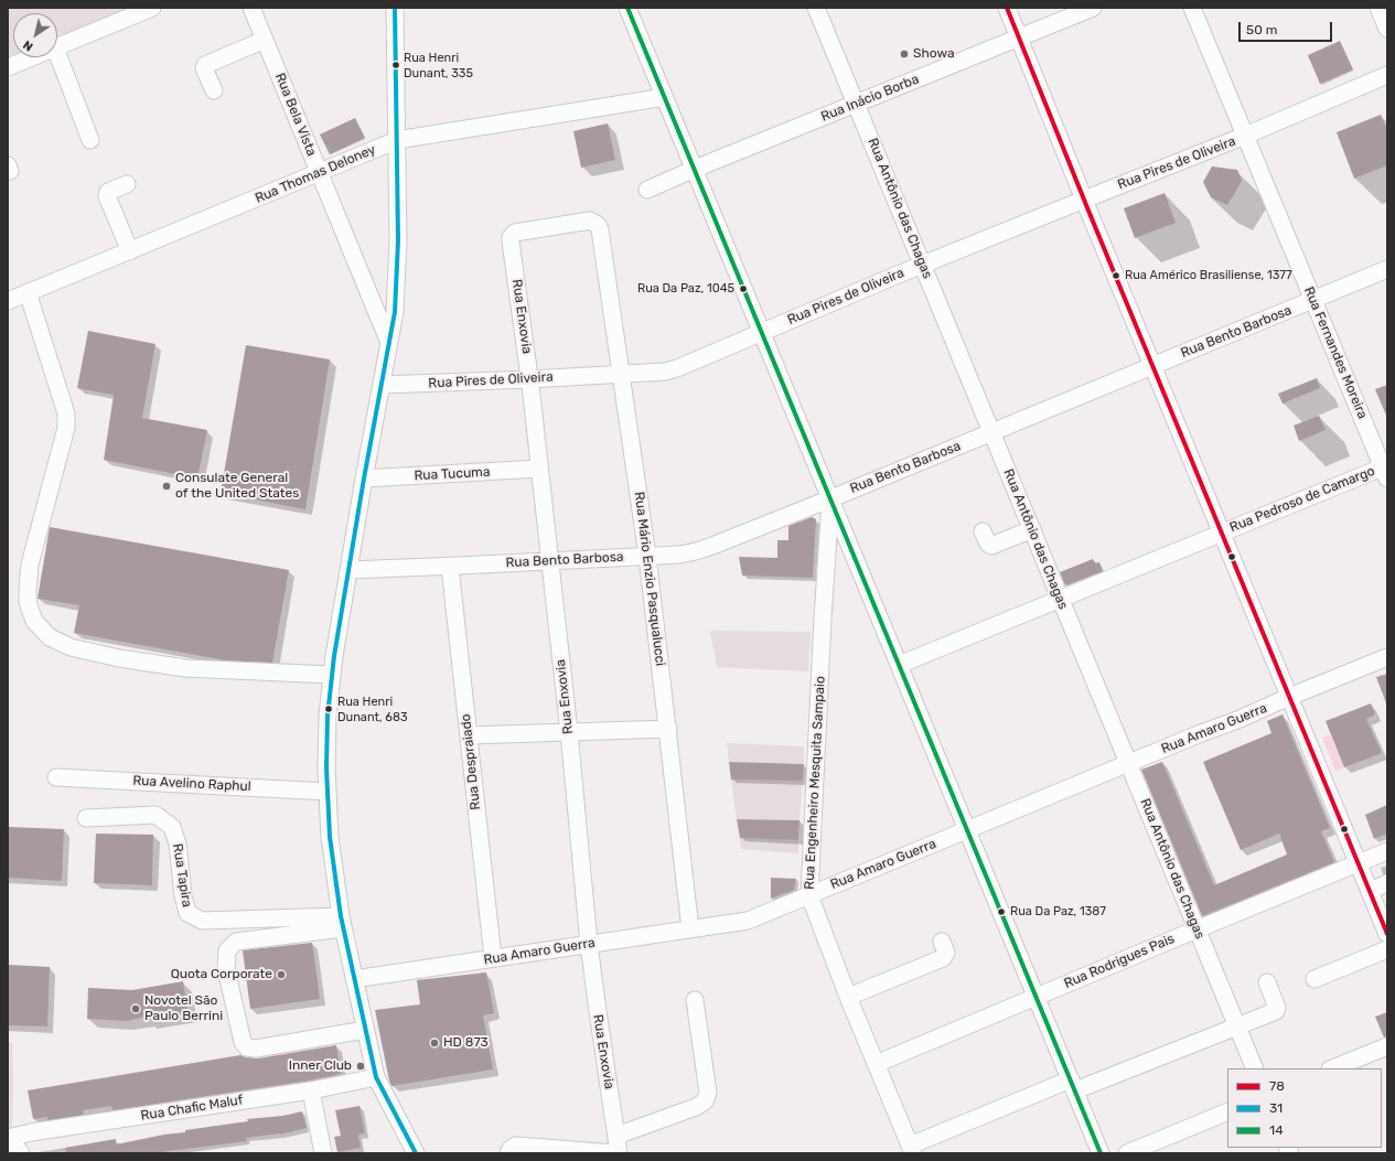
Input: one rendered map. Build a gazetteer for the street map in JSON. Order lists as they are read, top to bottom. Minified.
{"streets":{"street":["Rua Inácio Borba","Rua Bela Vista","Rua Pires de Oliveira","Rua Thomas Deloney","Rua Antônio das Chagas","Rua Enxovia","Rua Bento Barbosa","Rua Fernandes Moreira","Rua Tucuma","Rua Pedroso de Camargo","Rua Mário Enzio Pasqualucci","Rua Amaro Guerra","Rua Despraiado","Rua Engenheiro Mesquita Sampaio","Rua Avelino Raphul","Rua Tapira","Rua Rodrigues Pais","Rua Chafic Maluf"]},"crossings":[["Rua Inácio Borba","Rua Antônio das Chagas"],["Rua Bela Vista","Rua Thomas Deloney"],["Rua Pires de Oliveira","Rua Antônio das Chagas"],["Rua Pires de Oliveira","Rua Enxovia"],["Rua Pires de Oliveira","Rua Fernandes Moreira"],["Rua Pires de Oliveira","Rua Mário Enzio Pasqualucci"],["Rua Antônio das Chagas","Rua Bento Barbosa"],["Rua Antônio das Chagas","Rua Pedroso de Camargo"],["Rua Antônio das Chagas","Rua Amaro Guerra"],["Rua Antônio das Chagas","Rua Rodrigues Pais"],["Rua Enxovia","Rua Bento Barbosa"],["Rua Enxovia","Rua Tucuma"],["Rua Enxovia","Rua Mário Enzio Pasqualucci"],["Rua Enxovia","Rua Amaro Guerra"],["Rua Bento Barbosa","Rua Fernandes Moreira"],["Rua Bento Barbosa","Rua Mário Enzio Pasqualucci"],["Rua Bento Barbosa","Rua Despraiado"],["Rua Bento Barbosa","Rua Engenheiro Mesquita Sampaio"],["Rua Fernandes Moreira","Rua Pedroso de Camargo"],["Rua Mário Enzio Pasqualucci","Rua Amaro Guerra"],["Rua Amaro Guerra","Rua Despraiado"],["Rua Amaro Guerra","Rua Engenheiro Mesquita Sampaio"],["Rua Engenheiro Mesquita Sampaio","Rua Rodrigues Pais"]],"places":["Showa","Rua Henri Dunant, 335","Rua Américo Brasiliense, 1377","Rua Da Paz, 1045","Consulate General of the United States","Rua Henri Dunant, 683","Rua Da Paz, 1387","Quota Corporate","Novotel São Paulo Berrini","HD 873","Inner Club"],"lines":["transit line 78","transit line 31","transit line 14"],"legend":["78","31","14"],"scale_bar":"50 m","north":"bottom left"}
